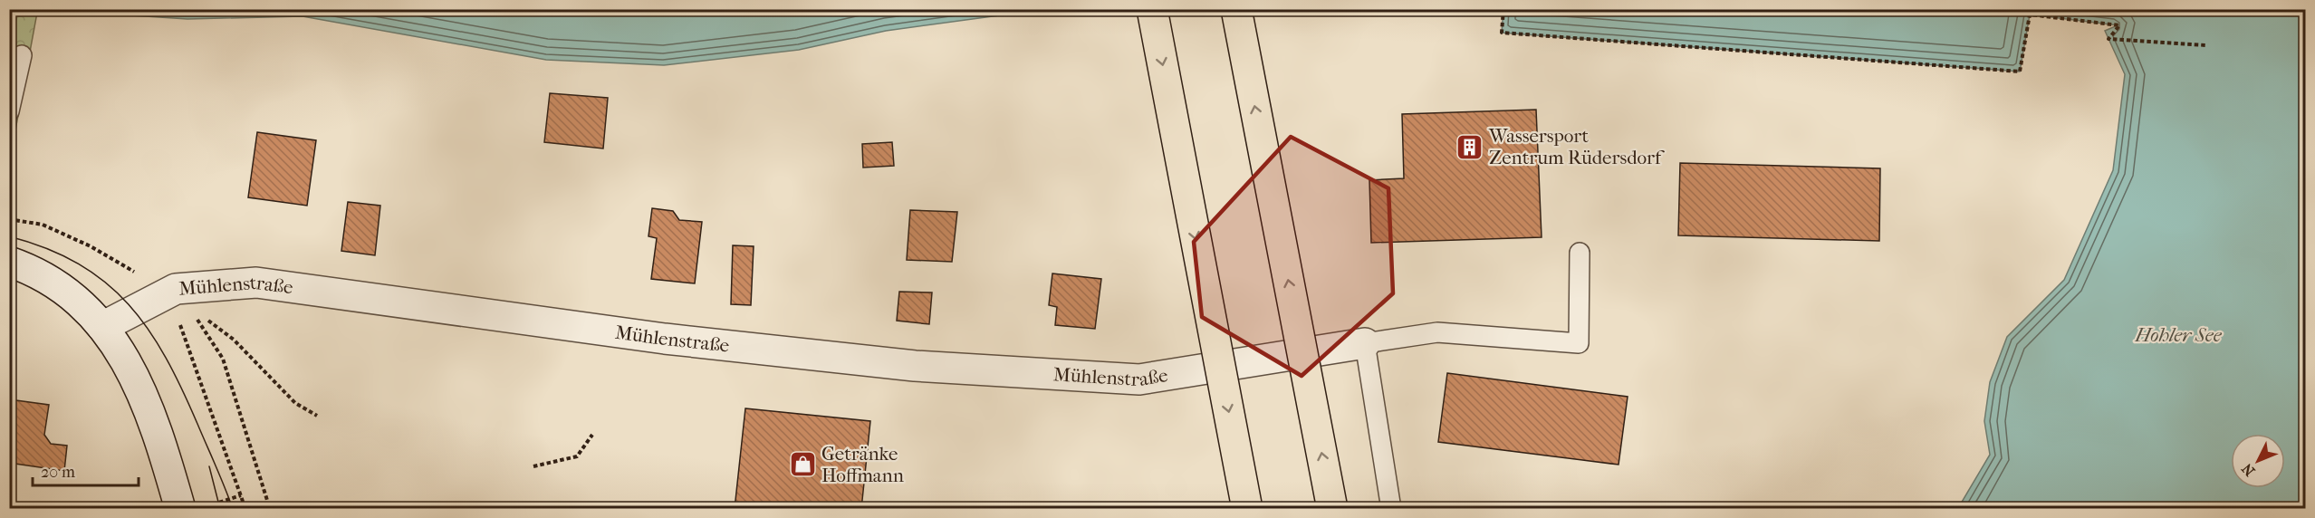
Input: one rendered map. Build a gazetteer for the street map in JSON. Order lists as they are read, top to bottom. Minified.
{"streets":{"street":["Mühlenstraße"]},"water":["Hohler See"],"places":{"building":["Wassersport Zentrum Rüdersdorf"],"shop":["Getränke Hoffmann"]},"scale_bar":"20 m","north":"bottom left"}
